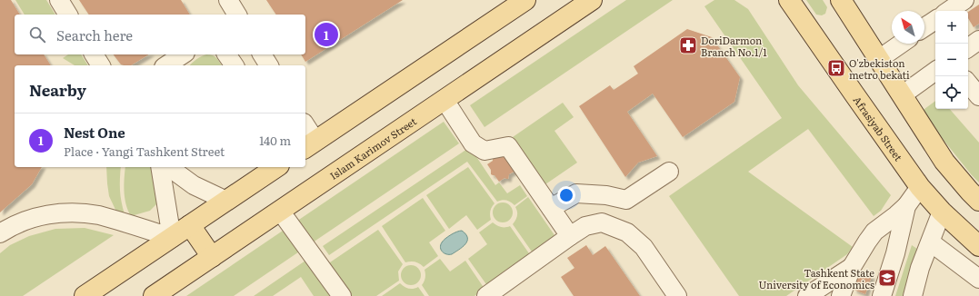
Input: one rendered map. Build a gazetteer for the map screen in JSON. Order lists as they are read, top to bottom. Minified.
{"streets":{"main road":["Afrasiyab Street","Islam Karimov Street"]},"places":{"pharmacy":["DoriDarmon Branch No.1/1"],"bus stop":["O'zbekiston metro bekati"],"school or university":["Tashkent State University of Economics"]},"north":"top left","page":{"map_buttons":["+","−"],"search":"Search here","pins":"1","heading":"Nearby","list":[{"mark":"1","name":"Nest One","note":"Place · Yangi Tashkent Street","value":"140 m"}]}}
